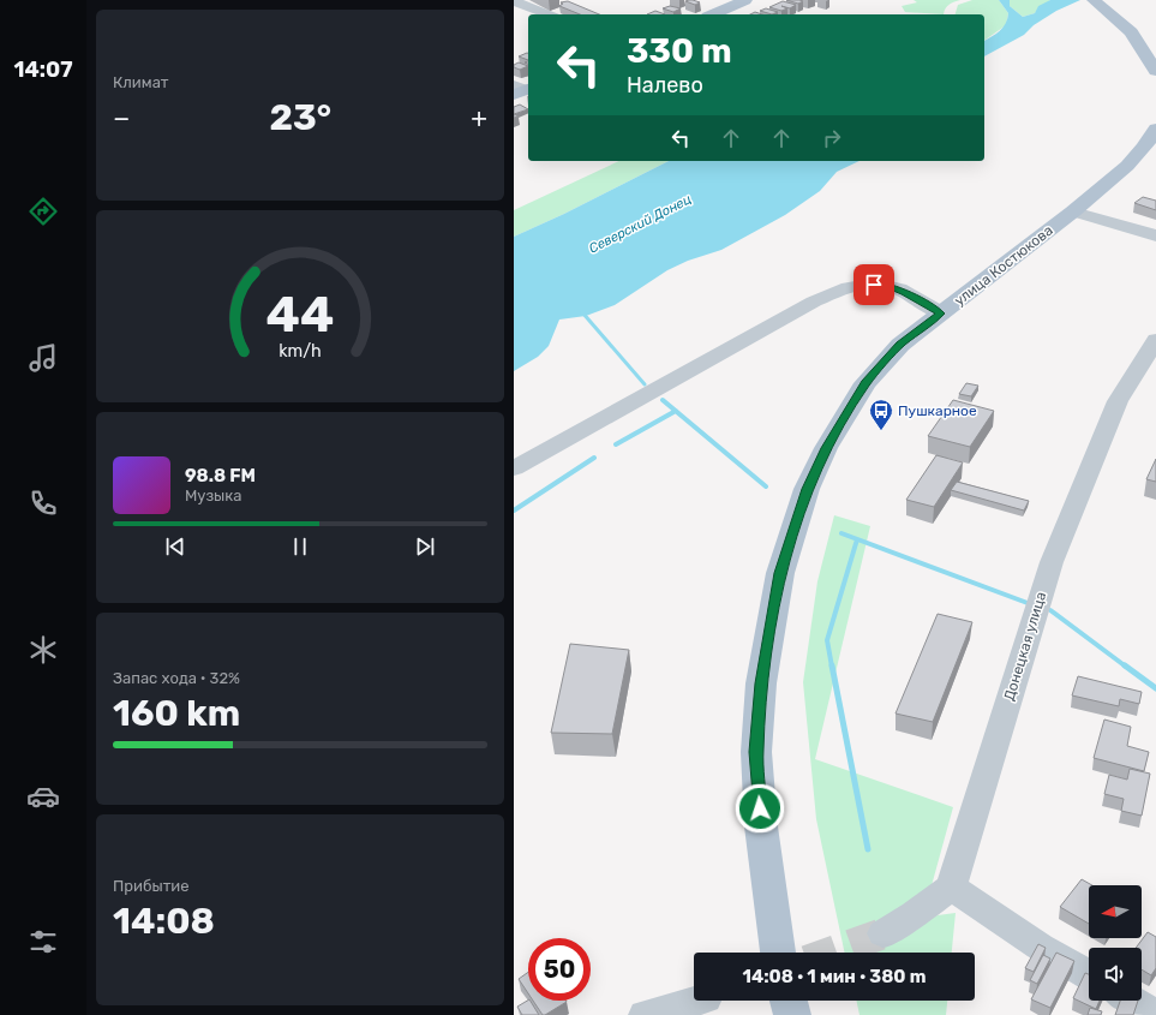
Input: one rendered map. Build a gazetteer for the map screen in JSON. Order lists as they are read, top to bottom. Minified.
{"streets":{"main road":["улица Костюкова"],"street":["Донецкая улица"]},"water":["Северский Донец"],"places":{"bus stop":["Пушкарное"]},"north":"left","page":{"tabs":"14:07","tile":["Климат",["Запас хода · 32%","160 km"],["Прибытие","14:08"]],"turn":["330 m","Налево"],"heat":["−","23°","+"],"song":["98.8 FM","Музыка"],"limit":"50","trip":"14:08 · 1 мин · 380 m","gauge":["44","km/h"]}}
